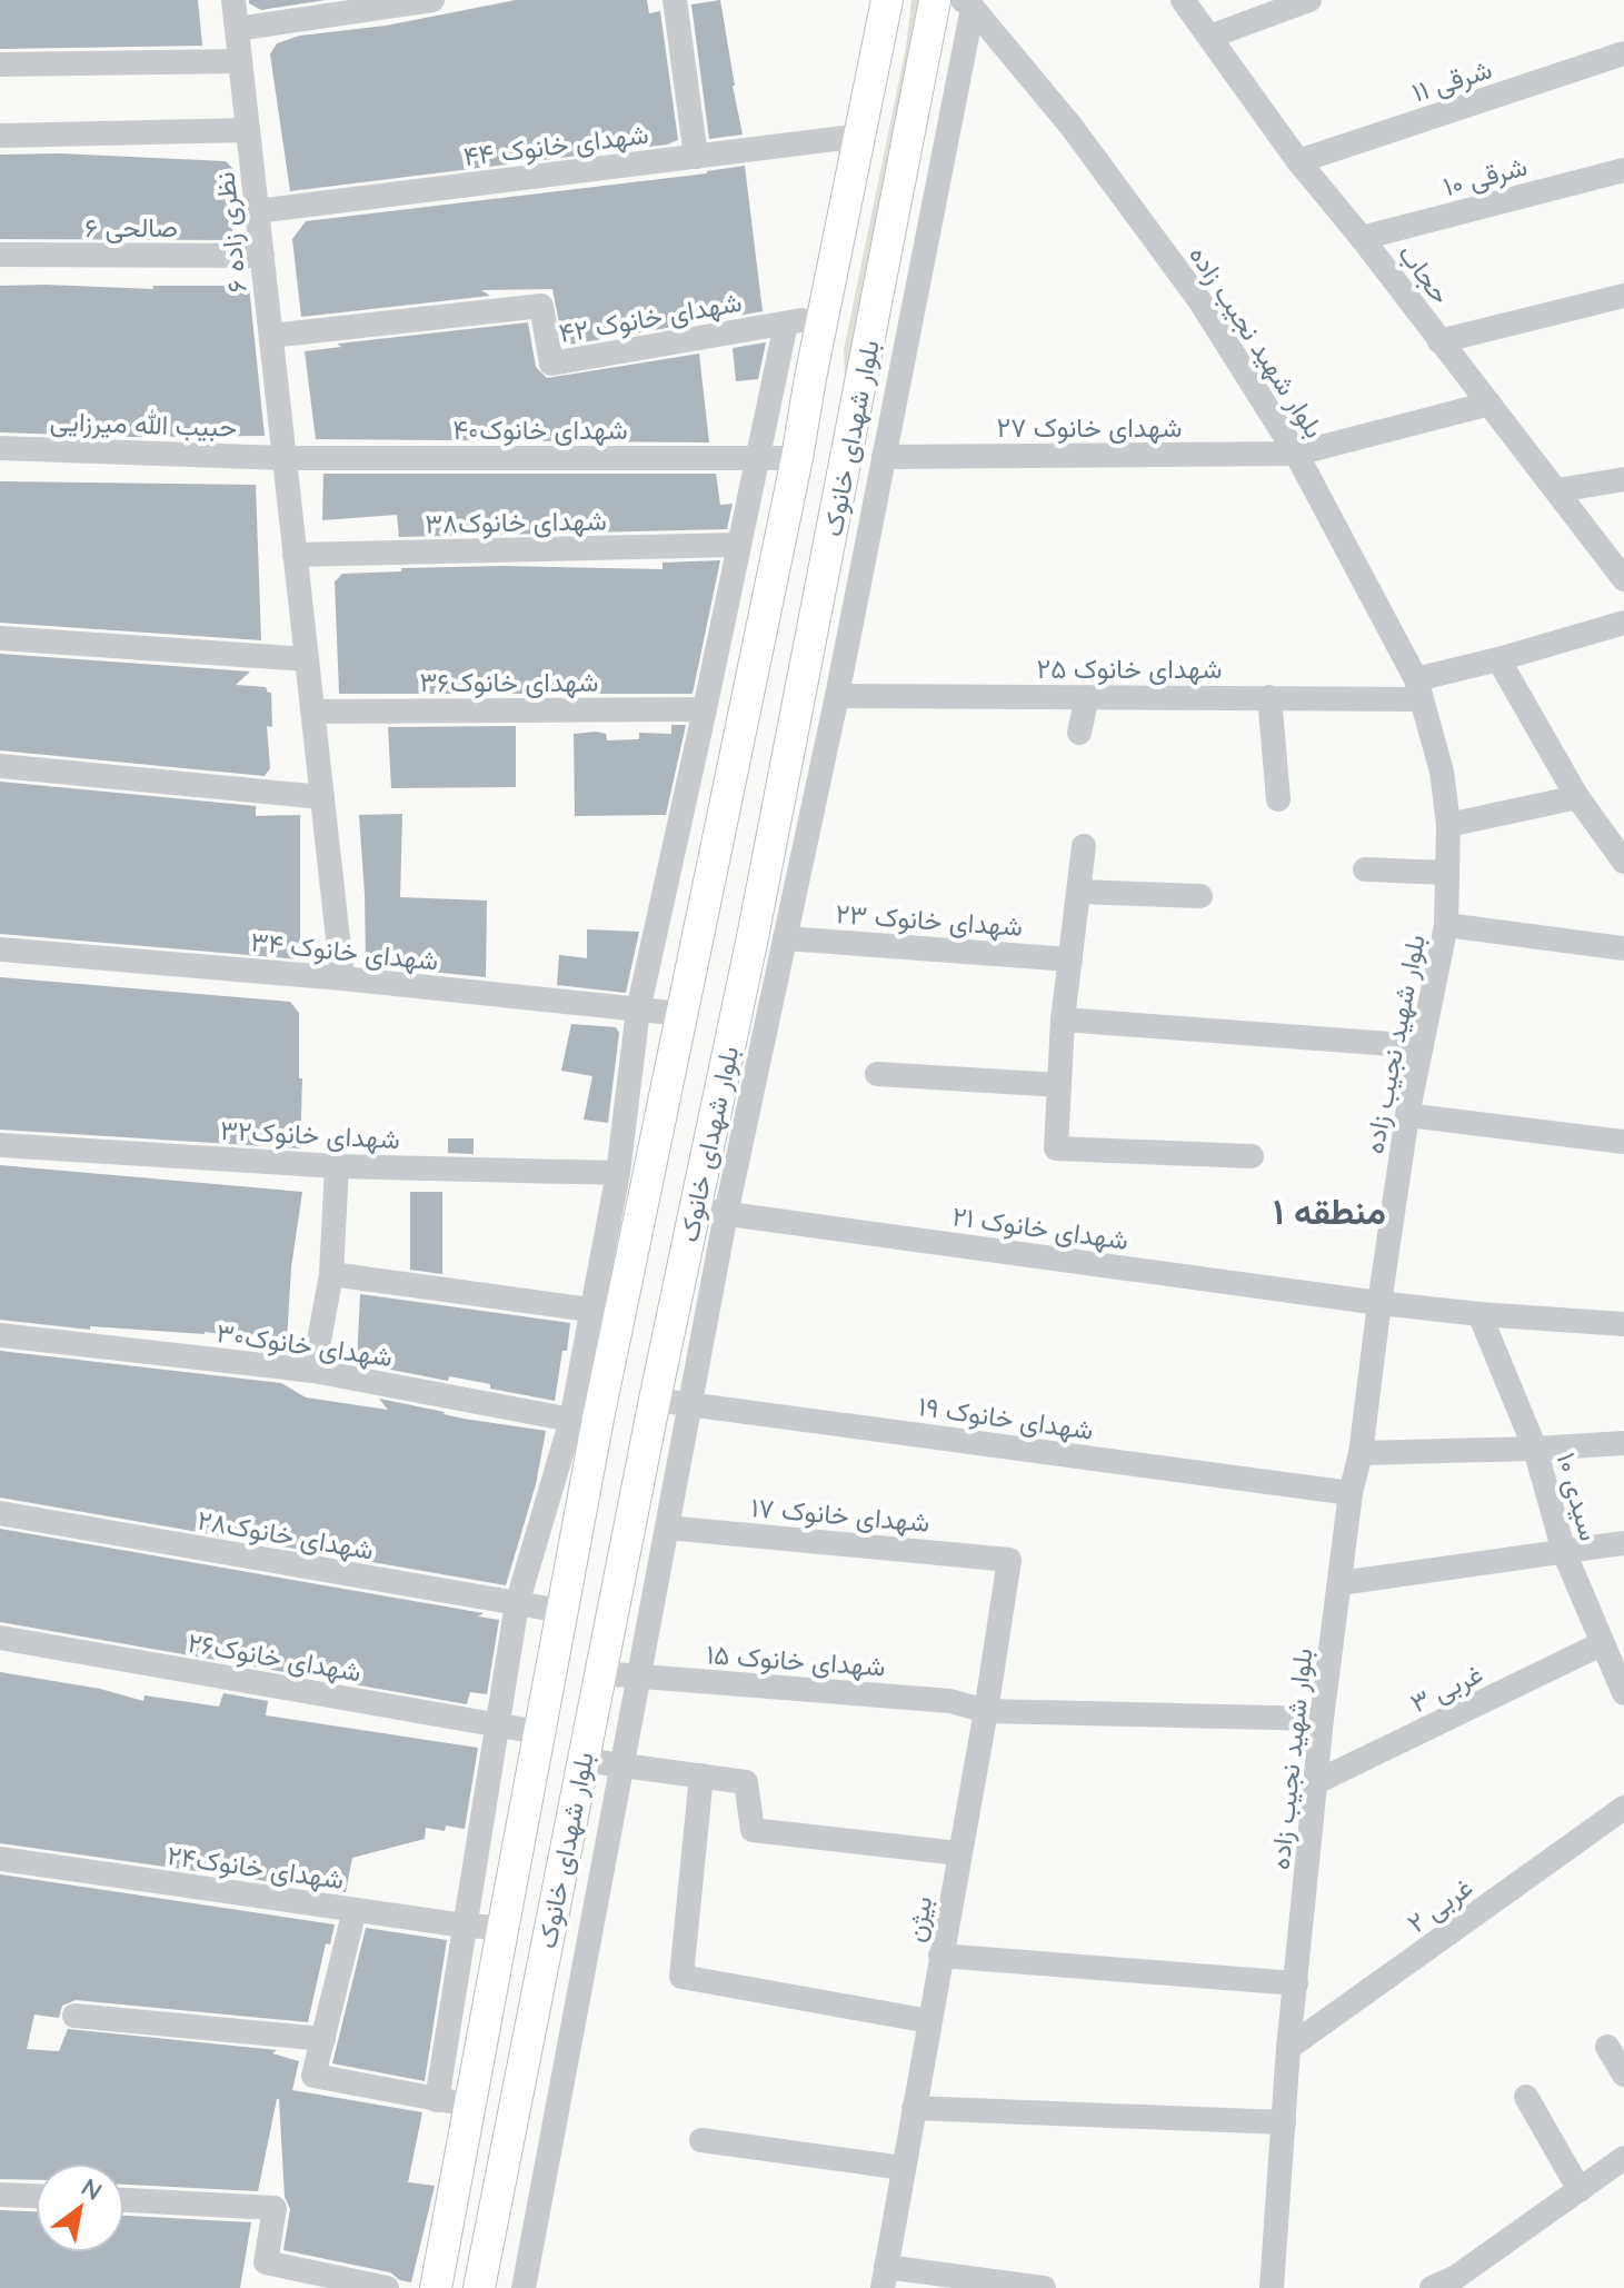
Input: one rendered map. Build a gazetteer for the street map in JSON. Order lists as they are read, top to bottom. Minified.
{"streets":{"main road":["بلوار شهدای خانوک"],"street":["شرقی ۱۱","۴۴ شهدای خانوک","شرقی ۱۰","۶ صالحی","نظری زاده ۶","حجاب","شهدای خانوک ۴۲","بلوار شهید نجیب زاده","حبیب الله میرزایی","شهدای خانوک ۲۷","شهدای خانوک۴۰","شهدای خانوک۳۸","شهدای خانوک ۲۵","شهدای خانوک۳۶","شهدای خانوک ۲۳","۳۴ شهدای خانوک","شهدای خانوک۳۲","شهدای خانوک ۲۱","شهدای خانوک۳۰","شهدای خانوک ۱۹","سیدی ۱۰","شهدای خانوک ۱۷","شهدای خانوک۲۸","شهدای خانوک۲۶","شهدای خانوک ۱۵","غربی ۳","شهدای خانوک۲۴","غربی ۲","بیژن"]},"crossings":[["شرقی ۱۱","حجاب"],["۴۴ شهدای خانوک","نظری زاده ۶"],["۴۴ شهدای خانوک","بلوار شهدای خانوک"],["شرقی ۱۰","حجاب"],["۶ صالحی","نظری زاده ۶"],["نظری زاده ۶","شهدای خانوک ۴۲"],["نظری زاده ۶","حبیب الله میرزایی"],["نظری زاده ۶","شهدای خانوک۴۰"],["نظری زاده ۶","شهدای خانوک۳۸"],["نظری زاده ۶","شهدای خانوک۳۶"],["نظری زاده ۶","۳۴ شهدای خانوک"],["حجاب","شهدای خانوک ۲۷"],["شهدای خانوک ۴۲","بلوار شهدای خانوک"],["بلوار شهید نجیب زاده","شهدای خانوک ۲۷"],["بلوار شهید نجیب زاده","شهدای خانوک ۲۵"],["بلوار شهید نجیب زاده","شهدای خانوک ۲۱"],["بلوار شهید نجیب زاده","شهدای خانوک ۱۹"],["بلوار شهید نجیب زاده","شهدای خانوک ۱۵"],["بلوار شهید نجیب زاده","غربی ۳"],["بلوار شهید نجیب زاده","غربی ۲"],["حبیب الله میرزایی","شهدای خانوک۴۰"],["شهدای خانوک۴۰","بلوار شهدای خانوک"],["بلوار شهدای خانوک","۳۴ شهدای خانوک"],["بلوار شهدای خانوک","شهدای خانوک ۲۱"],["بلوار شهدای خانوک","شهدای خانوک۳۰"],["بلوار شهدای خانوک","شهدای خانوک ۱۹"],["بلوار شهدای خانوک","شهدای خانوک۲۸"],["بلوار شهدای خانوک","شهدای خانوک۲۶"],["بلوار شهدای خانوک","شهدای خانوک ۱۵"],["بلوار شهدای خانوک","شهدای خانوک۲۴"],["شهدای خانوک ۲۱","سیدی ۱۰"],["سیدی ۱۰","غربی ۳"],["شهدای خانوک ۱۷","بیژن"],["شهدای خانوک ۱۵","بیژن"]],"districts":["منطقه ۱"],"north":"top right"}
